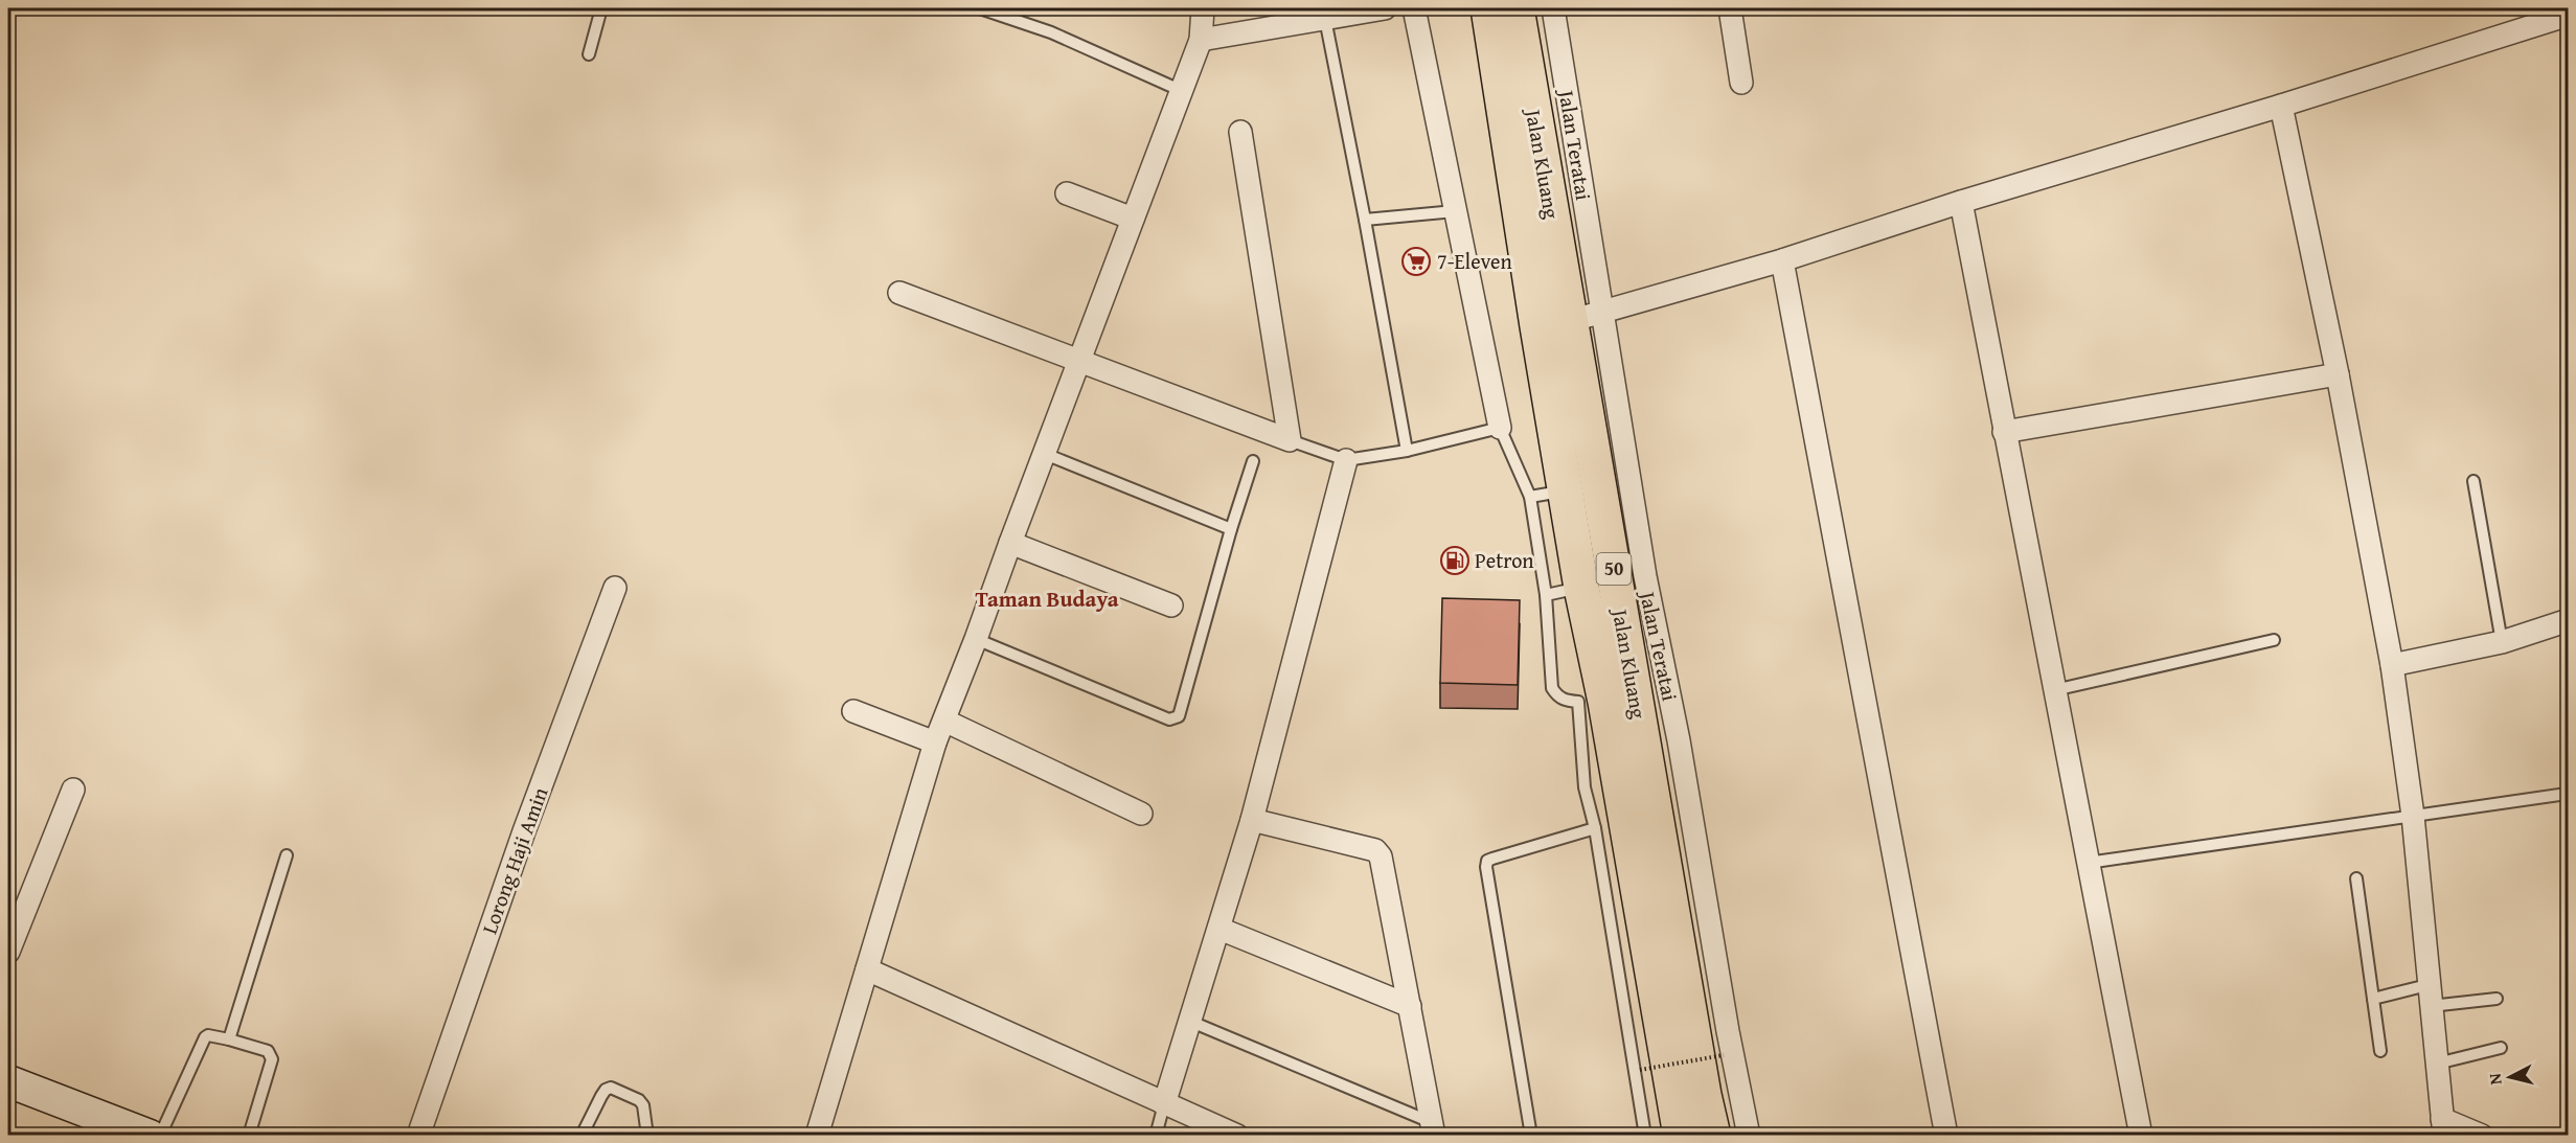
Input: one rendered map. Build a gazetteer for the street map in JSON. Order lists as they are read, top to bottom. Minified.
{"streets":{"highway":["Jalan Kluang","50"],"street":["Jalan Teratai","Lorong Haji Amin"]},"crossings":[["Jalan Teratai","Jalan Kluang"]],"districts":["Taman Budaya"],"places":{"supermarket":["7-Eleven"],"fuel station":["Petron"]},"north":"left"}
